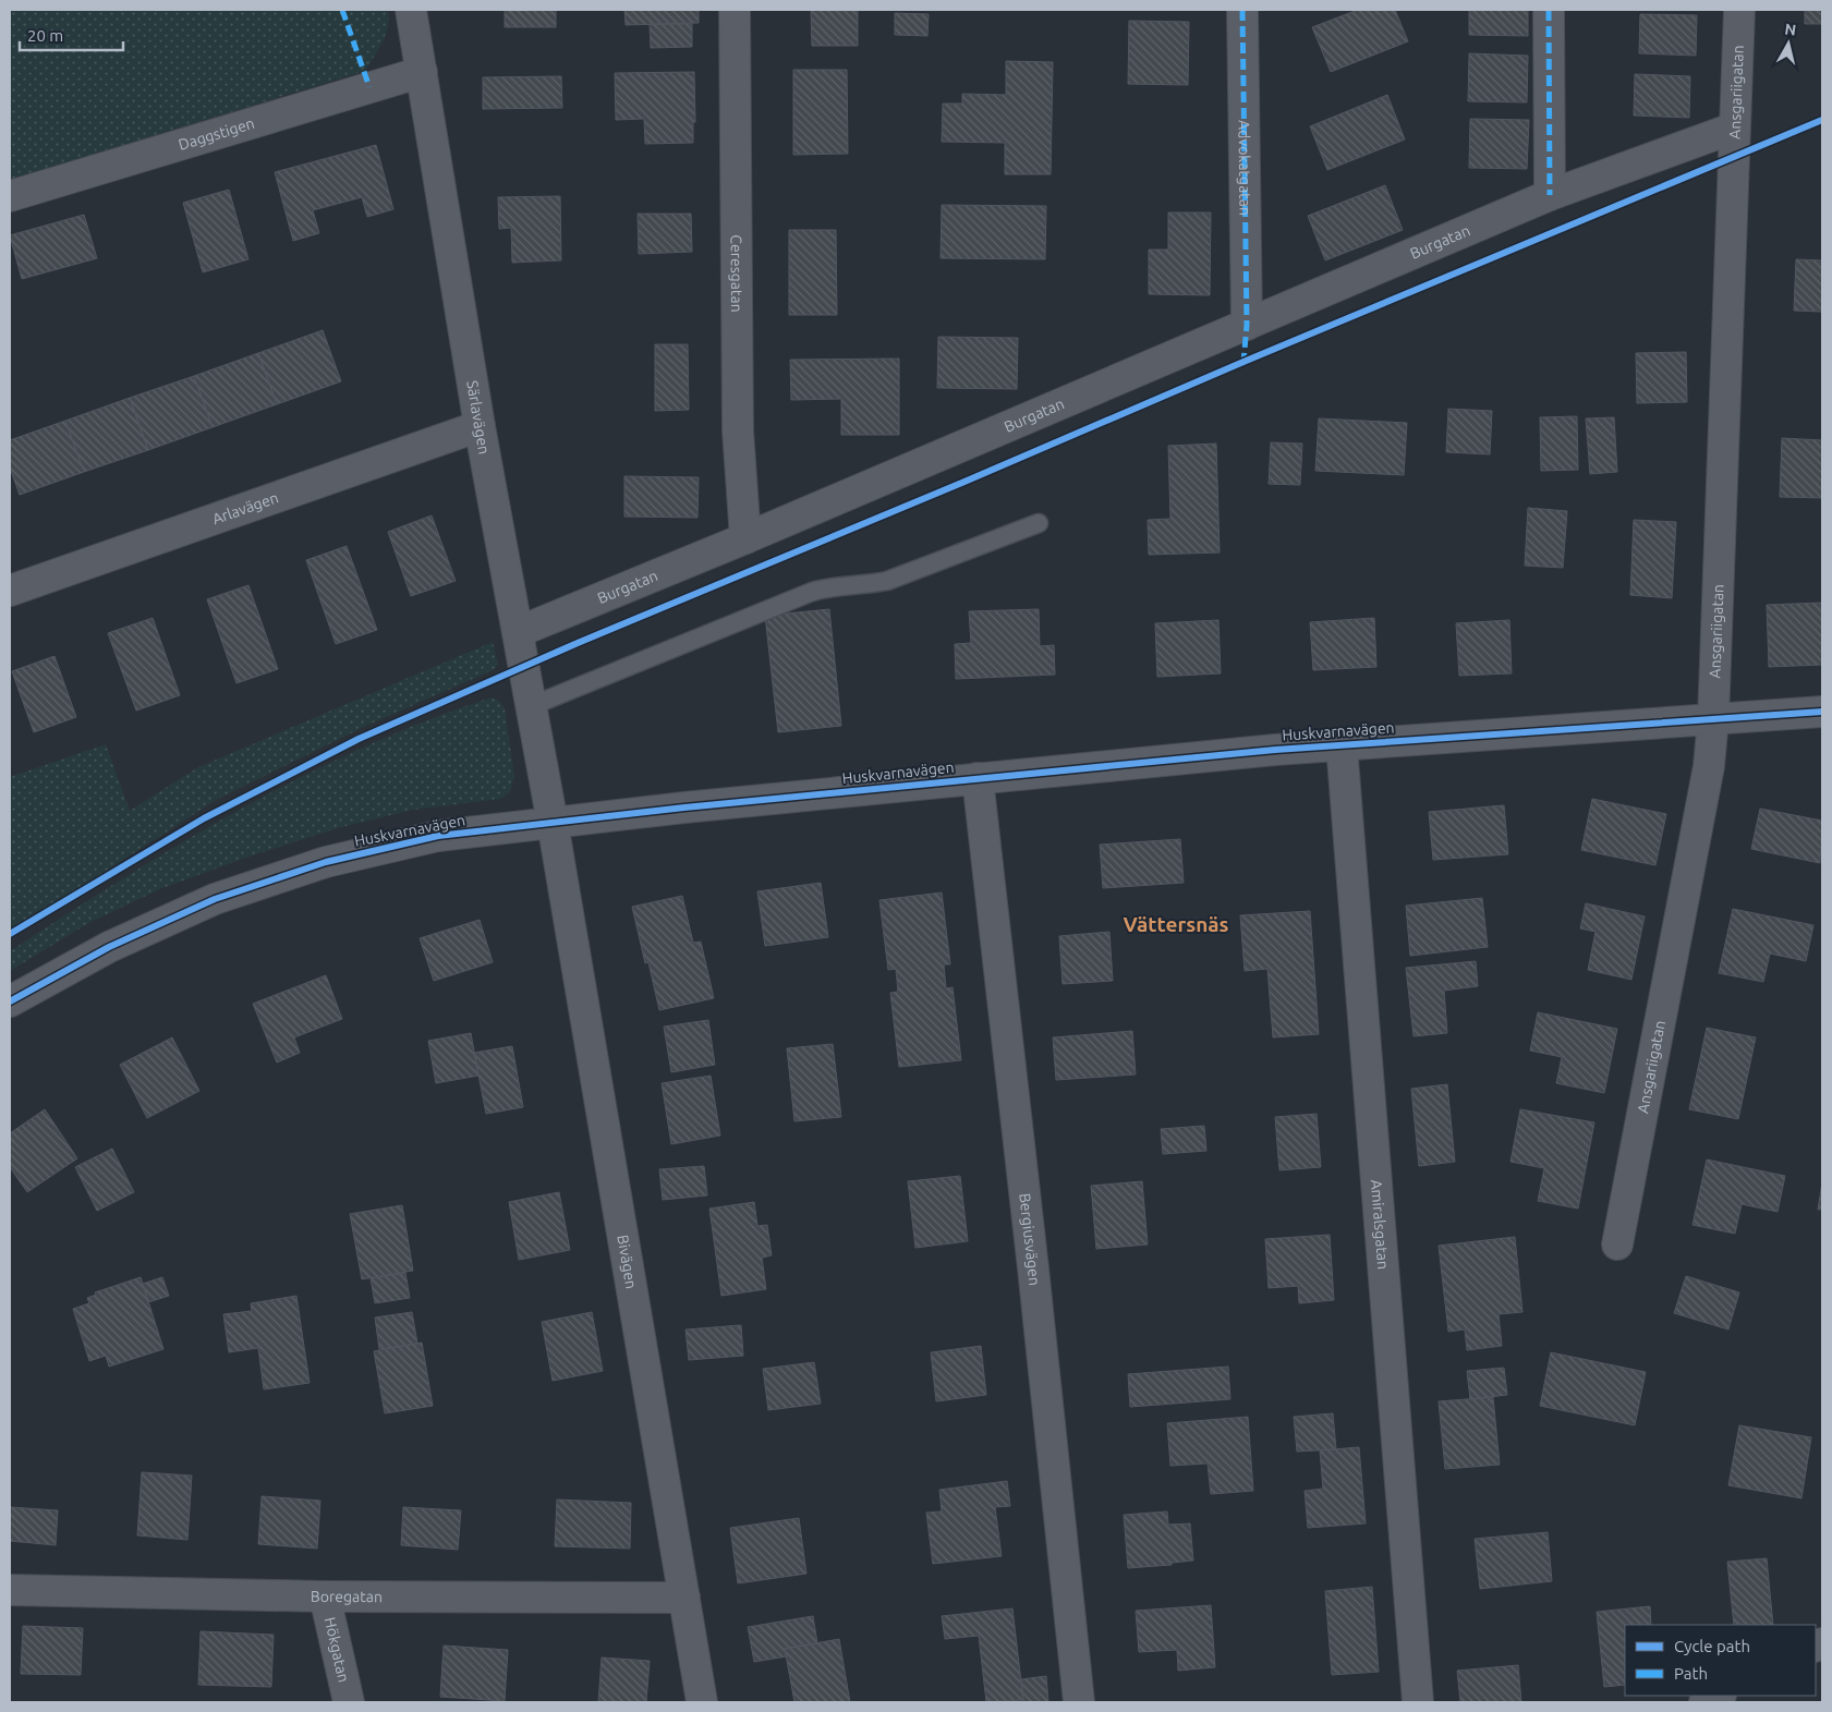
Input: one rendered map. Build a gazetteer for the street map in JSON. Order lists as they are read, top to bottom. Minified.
{"streets":{"street":["Ansgariigatan","Daggstigen","Advokatgatan","Burgatan","Ceresgatan","Särlavägen","Arlavägen","Huskvarnavägen","Amiralsgatan","Bergiusvägen","Bivägen","Boregatan","Hökgatan"]},"crossings":[["Ansgariigatan","Burgatan"],["Ansgariigatan","Huskvarnavägen"],["Daggstigen","Särlavägen"],["Advokatgatan","Burgatan"],["Burgatan","Ceresgatan"],["Burgatan","Särlavägen"],["Särlavägen","Arlavägen"],["Särlavägen","Huskvarnavägen"],["Särlavägen","Bivägen"],["Huskvarnavägen","Amiralsgatan"],["Huskvarnavägen","Bergiusvägen"],["Huskvarnavägen","Bivägen"],["Bivägen","Boregatan"],["Boregatan","Hökgatan"]],"districts":["Vättersnäs"],"legend":["Cycle path","Path"],"scale_bar":"20 m","north":"top"}
